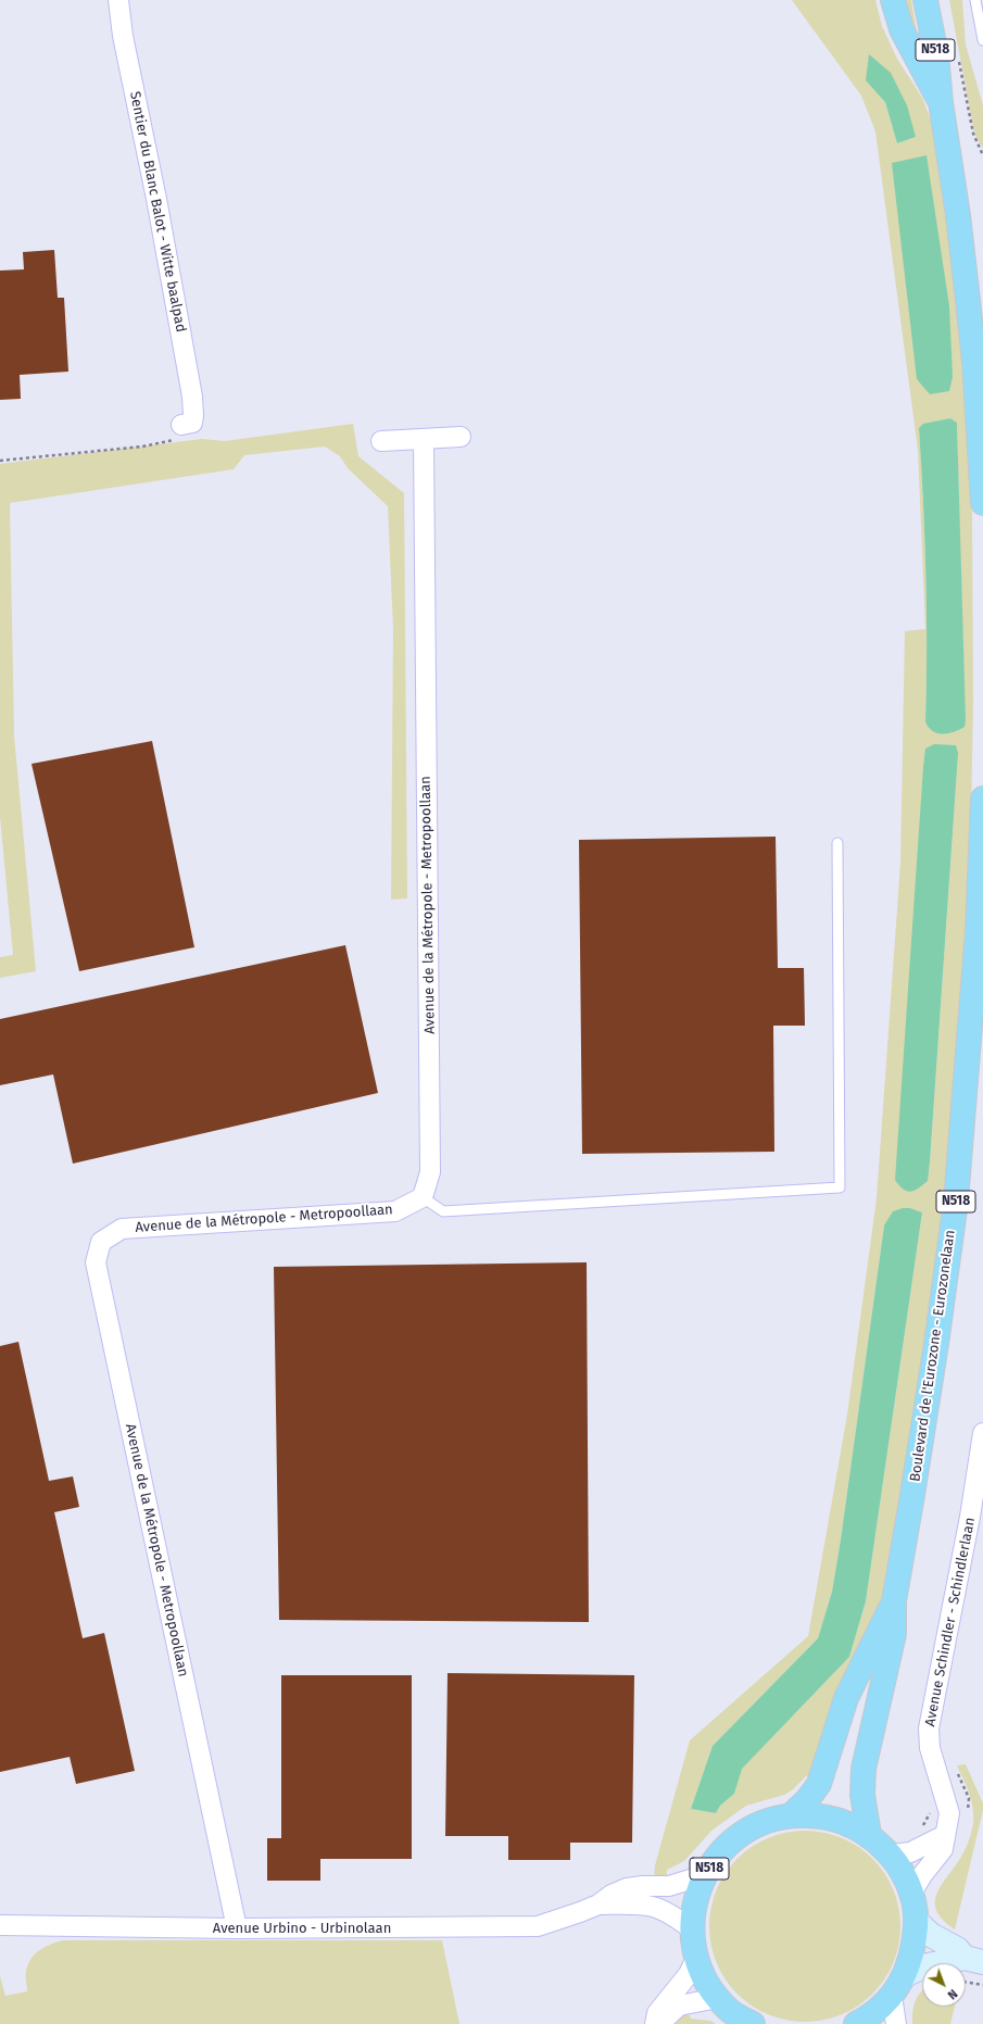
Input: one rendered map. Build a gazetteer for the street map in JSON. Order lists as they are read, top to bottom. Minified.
{"streets":{"highway":["N518","Boulevard de l'Eurozone - Eurozonelaan"],"street":["Sentier du Blanc Balot - Witte baalpad","Avenue de la Métropole - Metropoollaan","Avenue Schindler - Schindlerlaan","Avenue Urbino - Urbinolaan"]},"crossings":[["N518","Boulevard de l'Eurozone - Eurozonelaan"],["N518","Avenue Schindler - Schindlerlaan"],["N518","Avenue Urbino - Urbinolaan"],["Avenue de la Métropole - Metropoollaan","Avenue Urbino - Urbinolaan"]],"north":"bottom right"}
